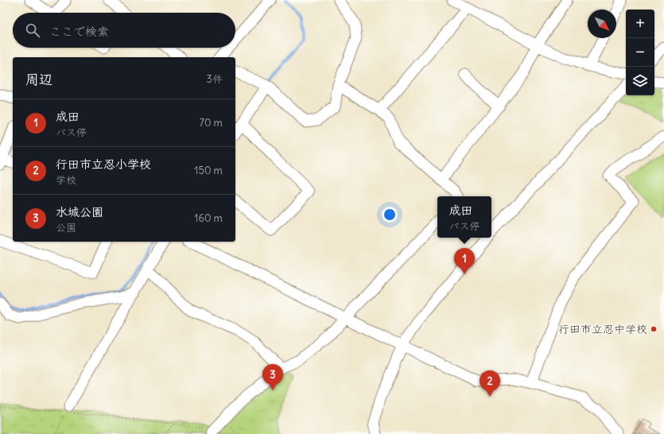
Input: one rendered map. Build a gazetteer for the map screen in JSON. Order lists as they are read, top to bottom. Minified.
{"places":["行田市立忍中学校"],"north":"bottom right","page":{"map_buttons":["+","−"],"search":"ここで検索","heading":["周辺","3件"],"list":[{"mark":"1","name":"成田","note":"バス停","value":"70 m"},{"mark":"2","name":"行田市立忍小学校","note":"学校","value":"150 m"},{"mark":"3","name":"水城公園","note":"公園","value":"160 m"}],"popup":["成田","バス停"],"pins":["1","3","2"]}}
